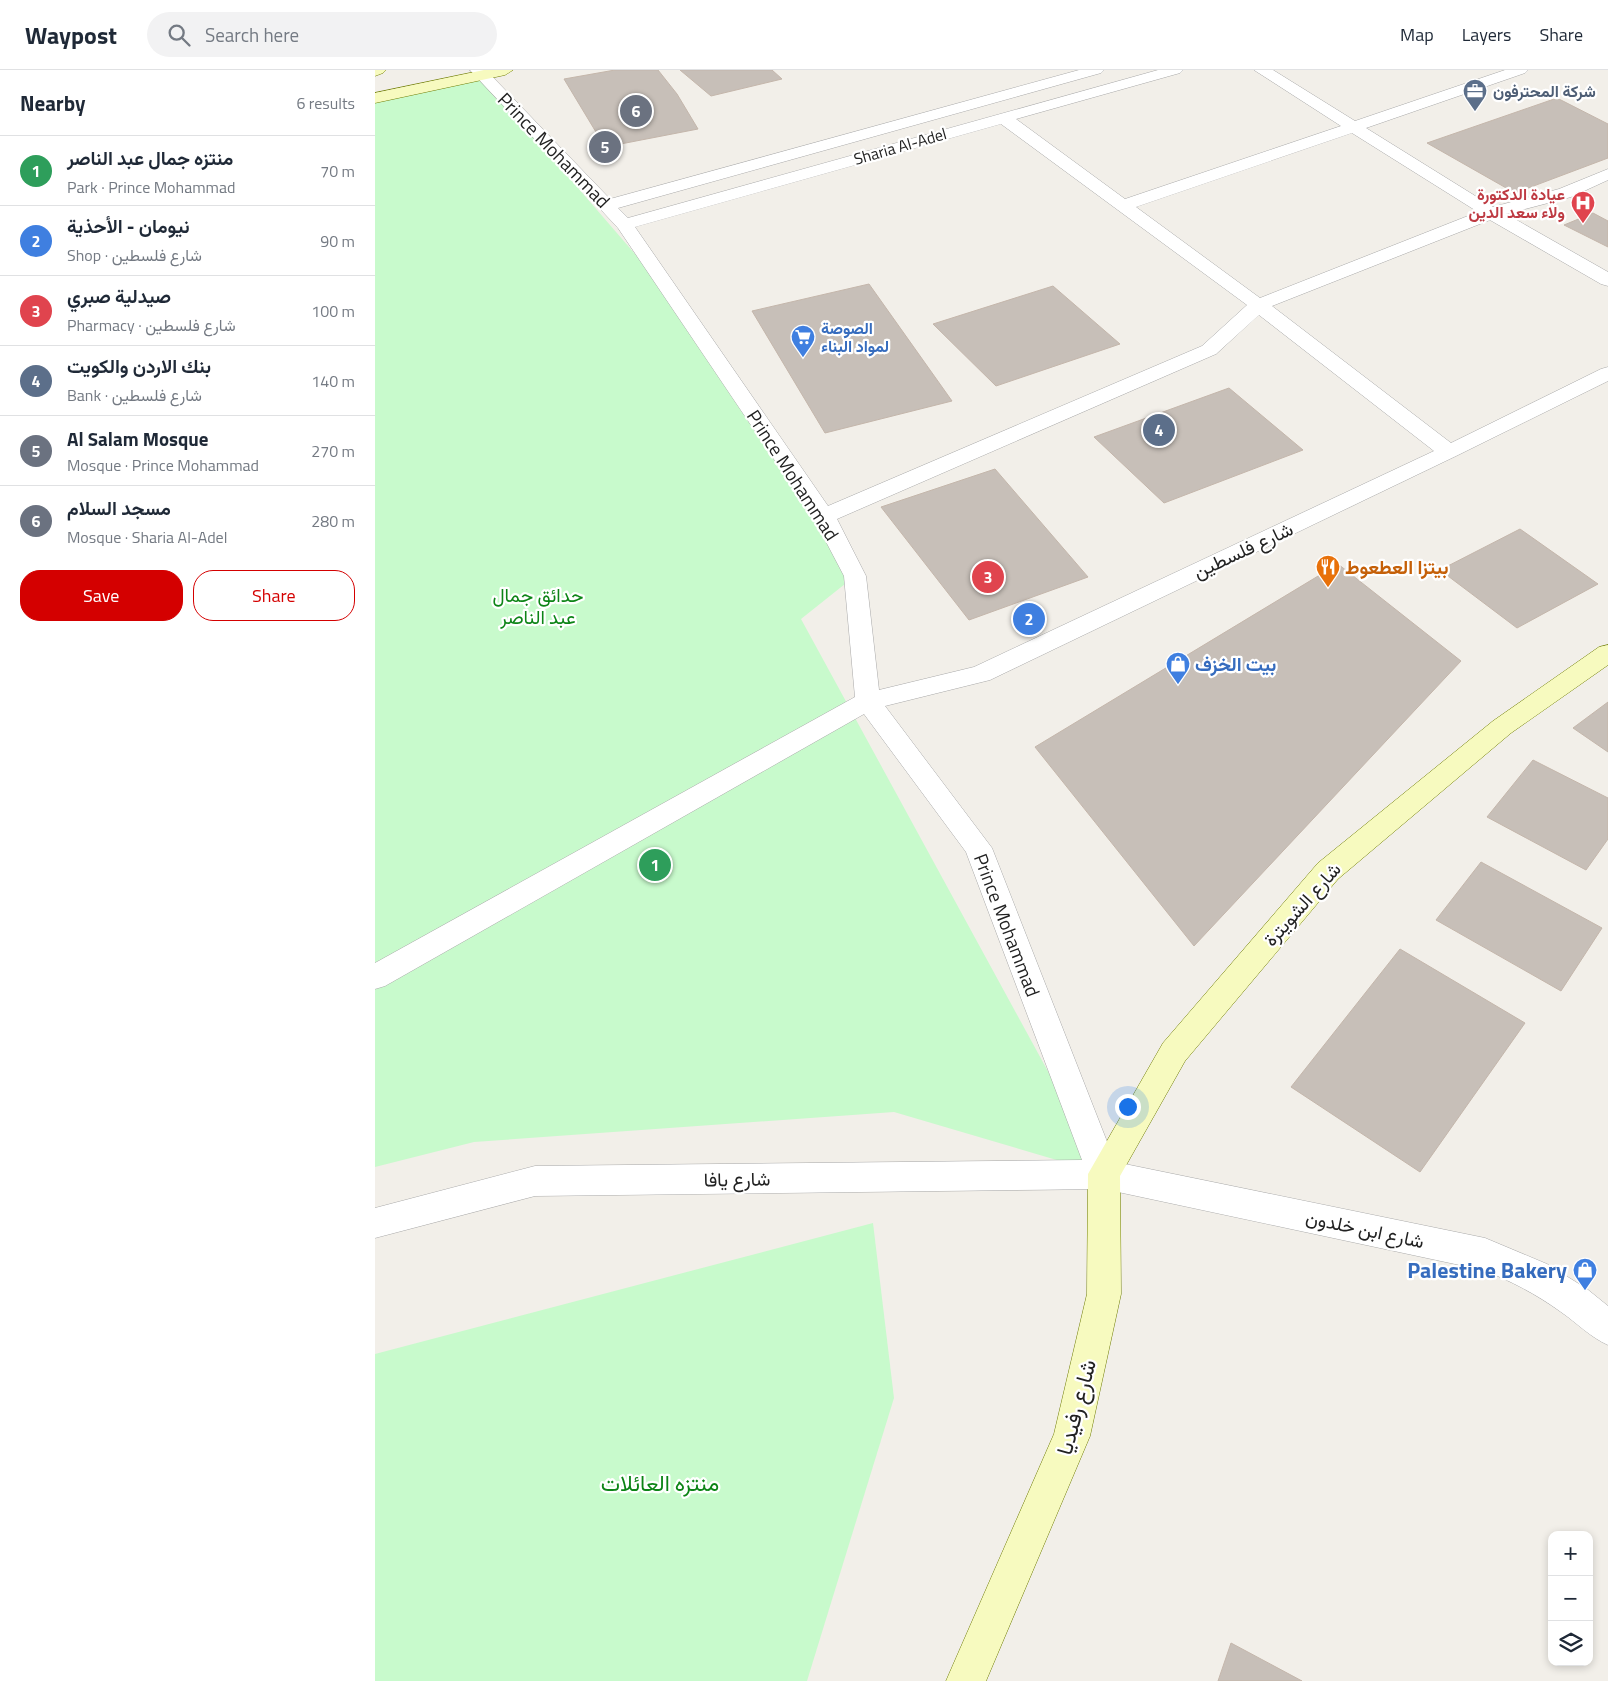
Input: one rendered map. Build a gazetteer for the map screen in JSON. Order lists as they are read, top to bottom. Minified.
{"streets":{"main road":["شارع الشويترة","شارع رفيديا"],"street":["Sharia Al-Adel","Prince Mohammad","شارع فلسطين","شارع يافا","شارع ابن خلدون"]},"crossings":[["Sharia Al-Adel","Prince Mohammad"],["Prince Mohammad","شارع فلسطين"],["Prince Mohammad","شارع الشويترة"],["Prince Mohammad","شارع يافا"],["Prince Mohammad","شارع ابن خلدون"],["Prince Mohammad","شارع رفيديا"],["شارع الشويترة","شارع يافا"],["شارع الشويترة","شارع ابن خلدون"],["شارع الشويترة","شارع رفيديا"],["شارع يافا","شارع ابن خلدون"],["شارع يافا","شارع رفيديا"],["شارع ابن خلدون","شارع رفيديا"]],"parks":["حدائق جمال عبد الناصر","منتزه العائلات"],"places":{"office":["شركة المحترفون"],"hospital":["عيادة الدكتورة ولاء سعد الدين"],"supermarket":["الصوصة لمواد البناء"],"restaurant":["بيتزا العطعوط"],"shop":["بيت الخزف","Palestine Bakery"]},"page":{"header":"Waypost","search":"Search here","nav":["Map","Layers","Share"],"heading":["Nearby","6 results"],"pins":["6","5","4","3","2","1"],"list":[{"mark":"1","name":"منتزه جمال عبد الناصر","note":"Park · Prince Mohammad","value":"70 m"},{"mark":"2","name":"نيومان - الأحذية","note":"Shop · شارع فلسطين","value":"90 m"},{"mark":"3","name":"صيدلية صبري","note":"Pharmacy · شارع فلسطين","value":"100 m"},{"mark":"4","name":"بنك الاردن والكويت","note":"Bank · شارع فلسطين","value":"140 m"},{"mark":"5","name":"Al Salam Mosque","note":"Mosque · Prince Mohammad","value":"270 m"},{"mark":"6","name":"مسجد السلام","note":"Mosque · Sharia Al-Adel","value":"280 m"}],"buttons":["Save","Share"],"map_buttons":["+","−"]}}
